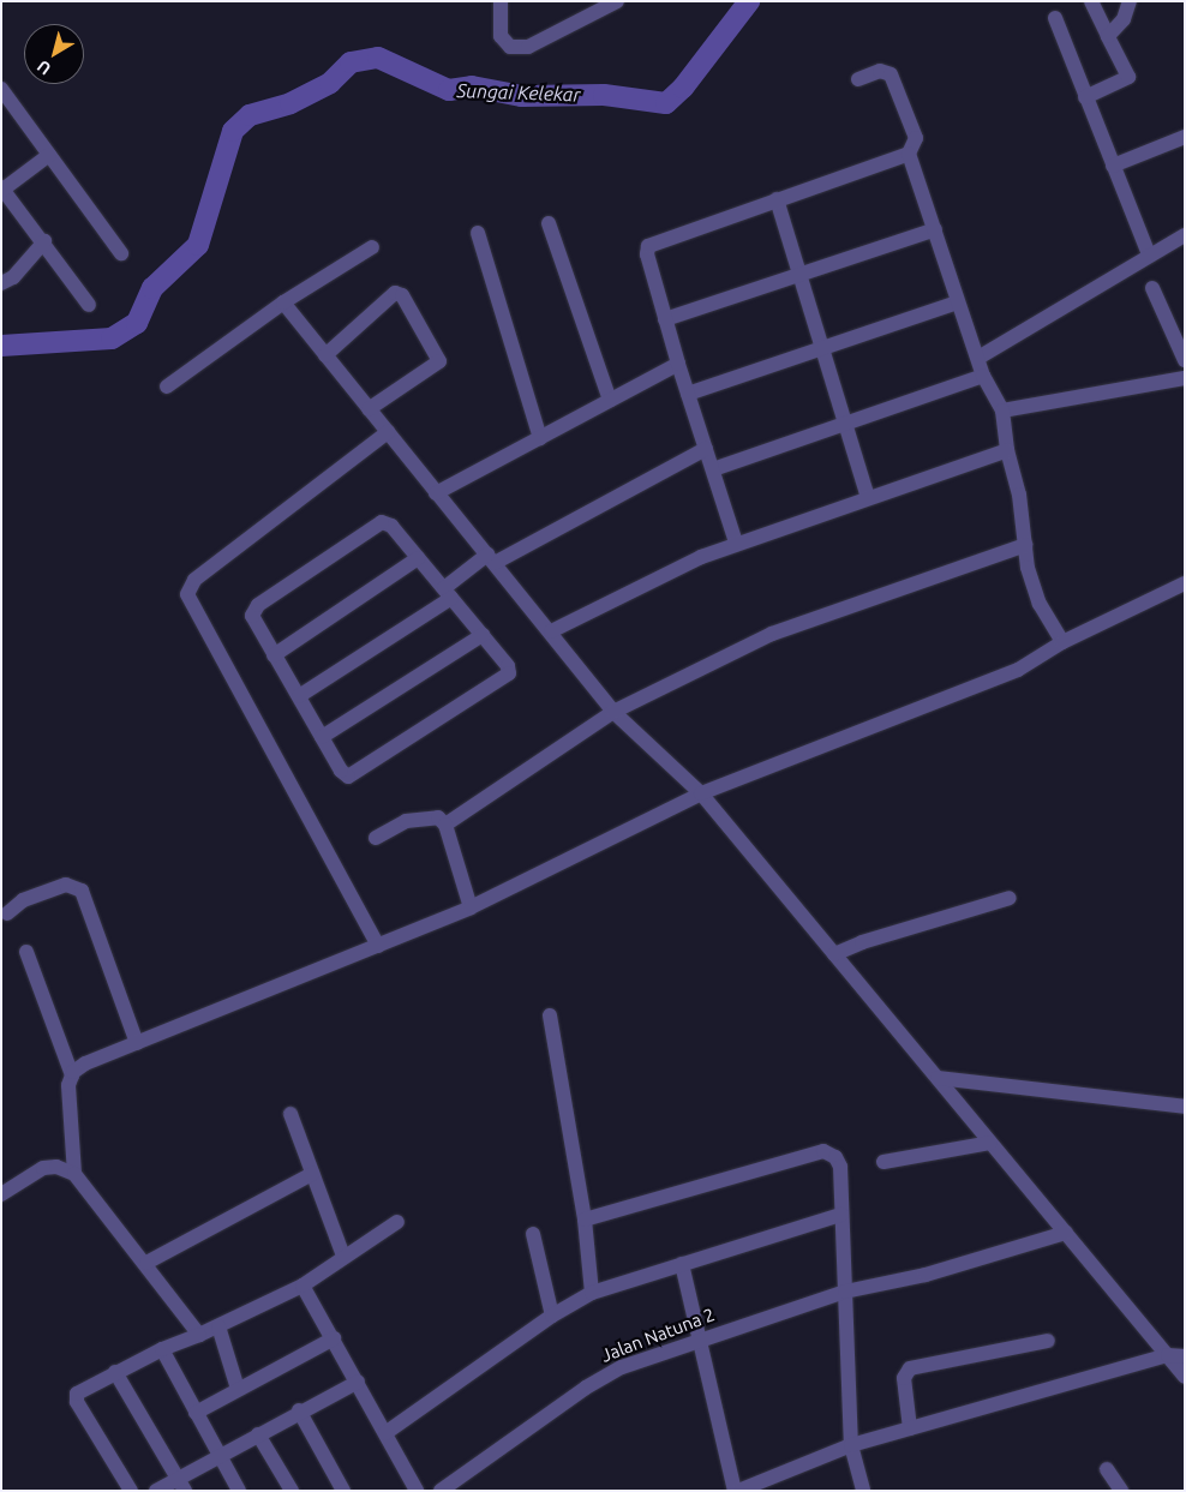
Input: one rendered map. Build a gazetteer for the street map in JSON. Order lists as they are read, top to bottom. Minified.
{"streets":{"street":["Jalan Natuna 2"]},"water":["Sungai Kelekar"],"north":"bottom left"}
